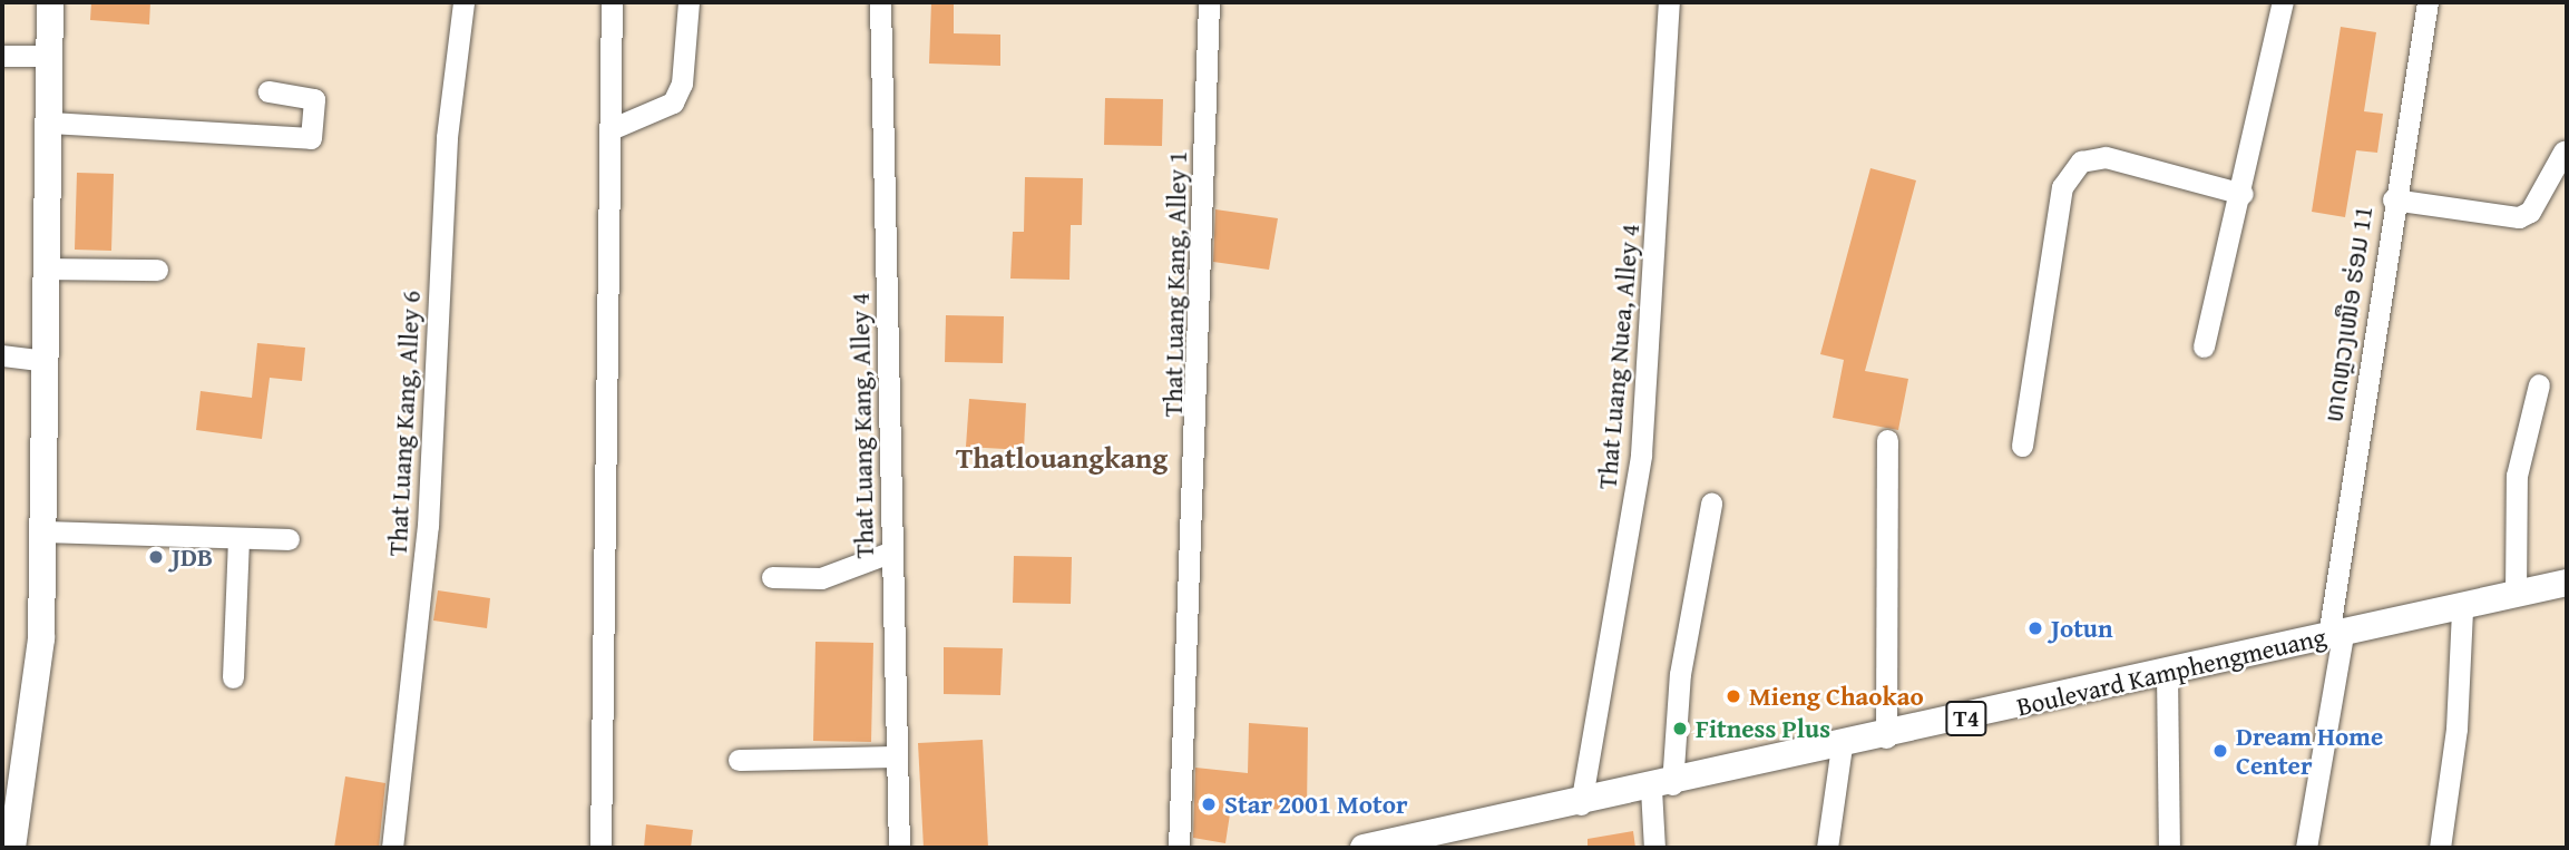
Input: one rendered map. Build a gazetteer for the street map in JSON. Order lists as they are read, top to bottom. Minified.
{"streets":{"main road":["Boulevard Kamphengmeuang","T4"],"street":["That Luang Kang, Alley 1","ທາດຫຼວງເໜືອ ຮ່ອມ 11","That Luang Nuea, Alley 4","That Luang Kang, Alley 6","That Luang Kang, Alley 4"]},"crossings":[["ທາດຫຼວງເໜືອ ຮ່ອມ 11","Boulevard Kamphengmeuang"],["That Luang Nuea, Alley 4","Boulevard Kamphengmeuang"]],"districts":["Thatlouangkang"],"places":["JDB","Jotun","Mieng Chaokao","Fitness Plus","Dream Home Center","Star 2001 Motor"]}
